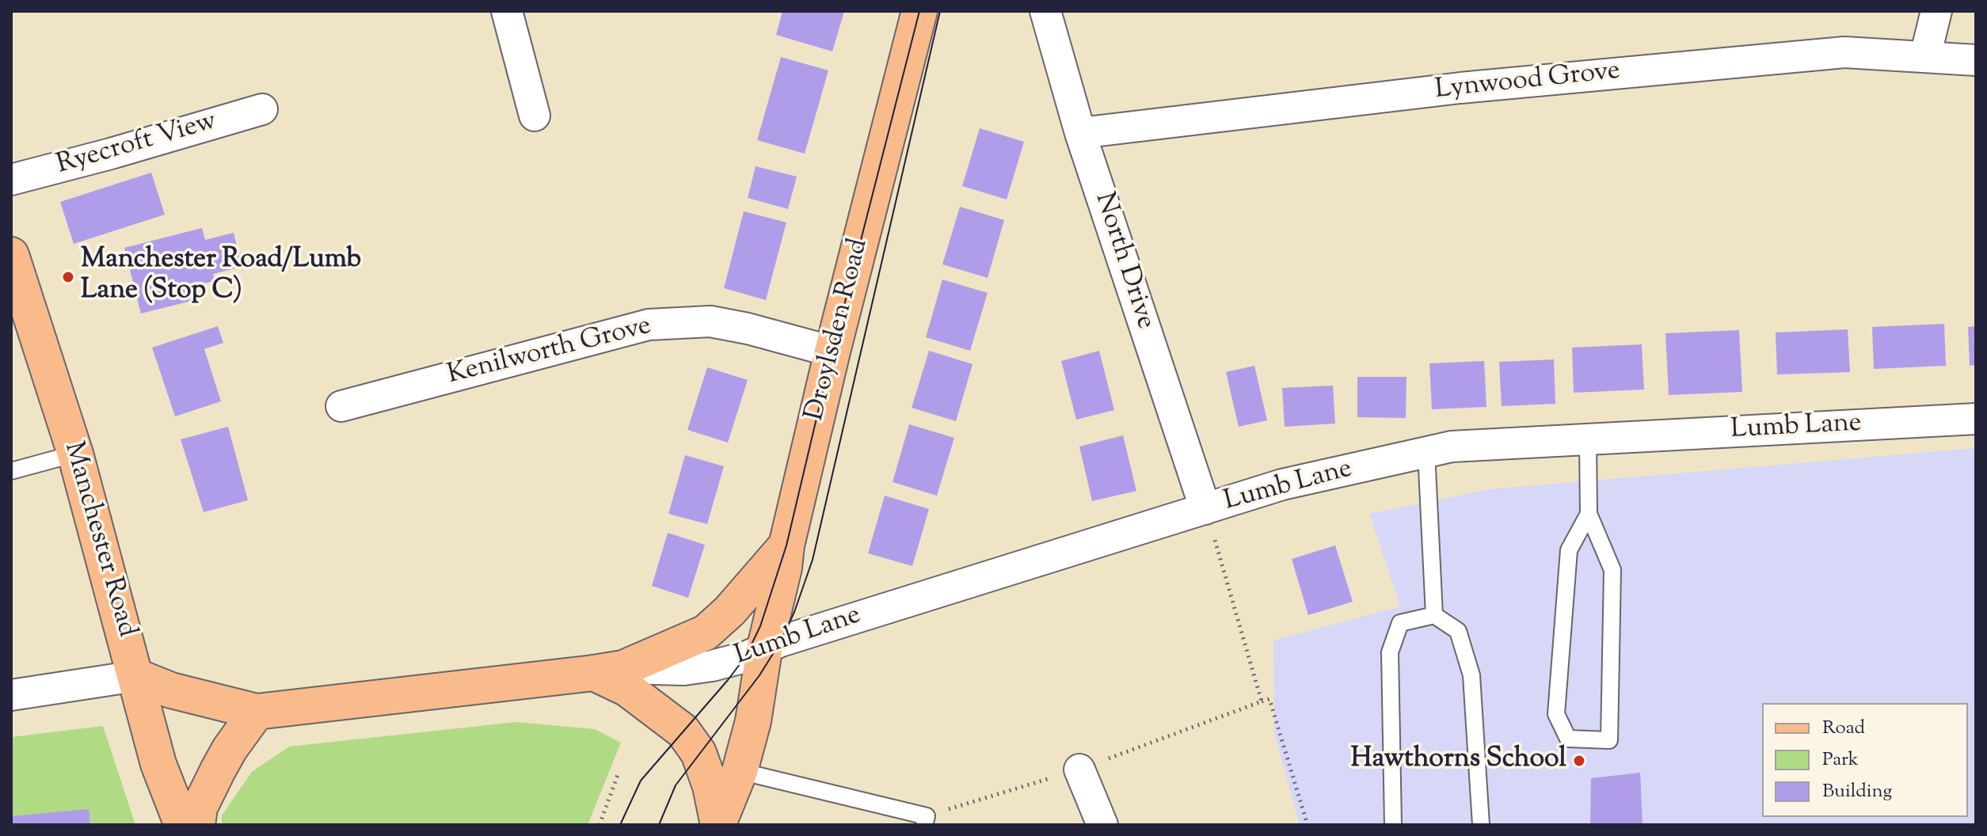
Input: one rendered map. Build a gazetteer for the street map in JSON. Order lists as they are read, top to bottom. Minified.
{"streets":{"main road":["Droylsden Road","Lumb Lane","Manchester Road"],"street":["Lynwood Grove","Ryecroft View","North Drive","Kenilworth Grove"]},"crossings":[["Lynwood Grove","North Drive"],["North Drive","Lumb Lane"],["Droylsden Road","Kenilworth Grove"],["Droylsden Road","Lumb Lane"],["Lumb Lane","Manchester Road"]],"places":["Manchester Road/Lumb Lane (Stop C)","Hawthorns School"],"legend":["Road","Park","Building"]}
